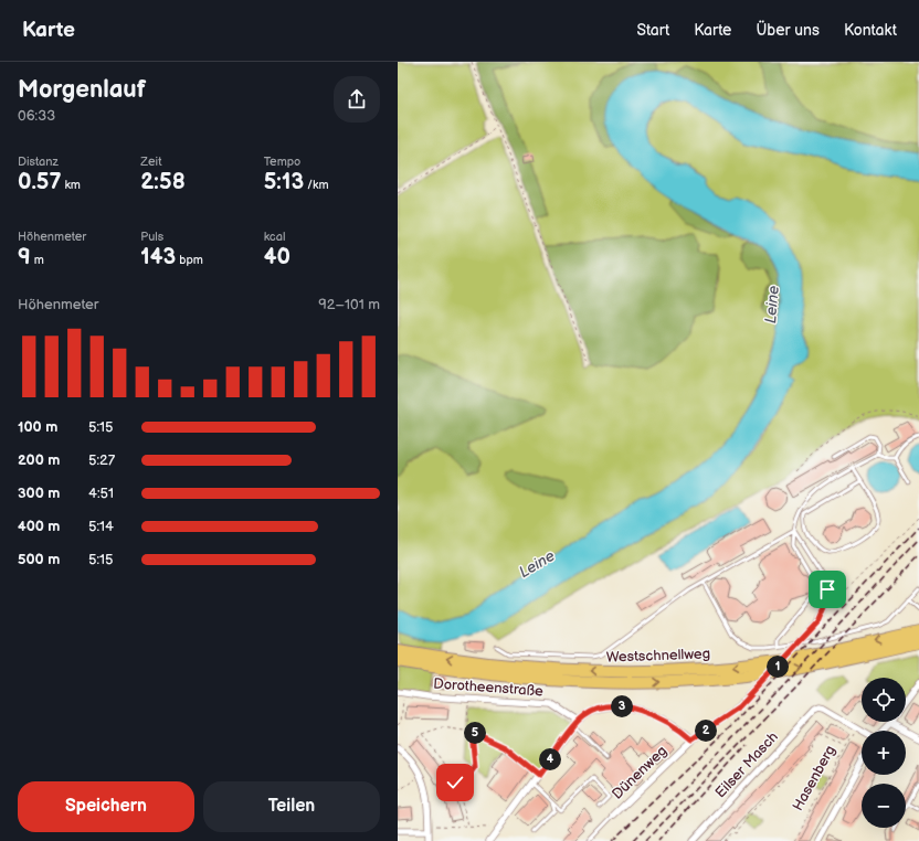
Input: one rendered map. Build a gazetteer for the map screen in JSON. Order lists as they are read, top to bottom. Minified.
{"streets":{"highway":["Westschnellweg"],"street":["Dorotheenstraße","Eilser Masch","Dünenweg"],"path":["Hasenberg"]},"water":["Leine"],"page":{"header":"Karte","nav":["Start","Karte","Über uns","Kontakt"],"heading":["Morgenlauf","06:33"],"stats":[["Distanz","0.57 km"],["Zeit","2:58"],["Tempo","5:13 /km"],["Höhenmeter","9 m"],["Puls","143 bpm"],["kcal","40"]],"chart":["Höhenmeter","92–101 m"],"list":[{"name":"100 m","note":"5:15"},{"name":"200 m","note":"5:27"},{"name":"300 m","note":"4:51"},{"name":"400 m","note":"5:14"},{"name":"500 m","note":"5:15"}],"pins":["1","3","2","5","4"],"map_buttons":["+","−"],"buttons":["Speichern","Teilen"]}}
